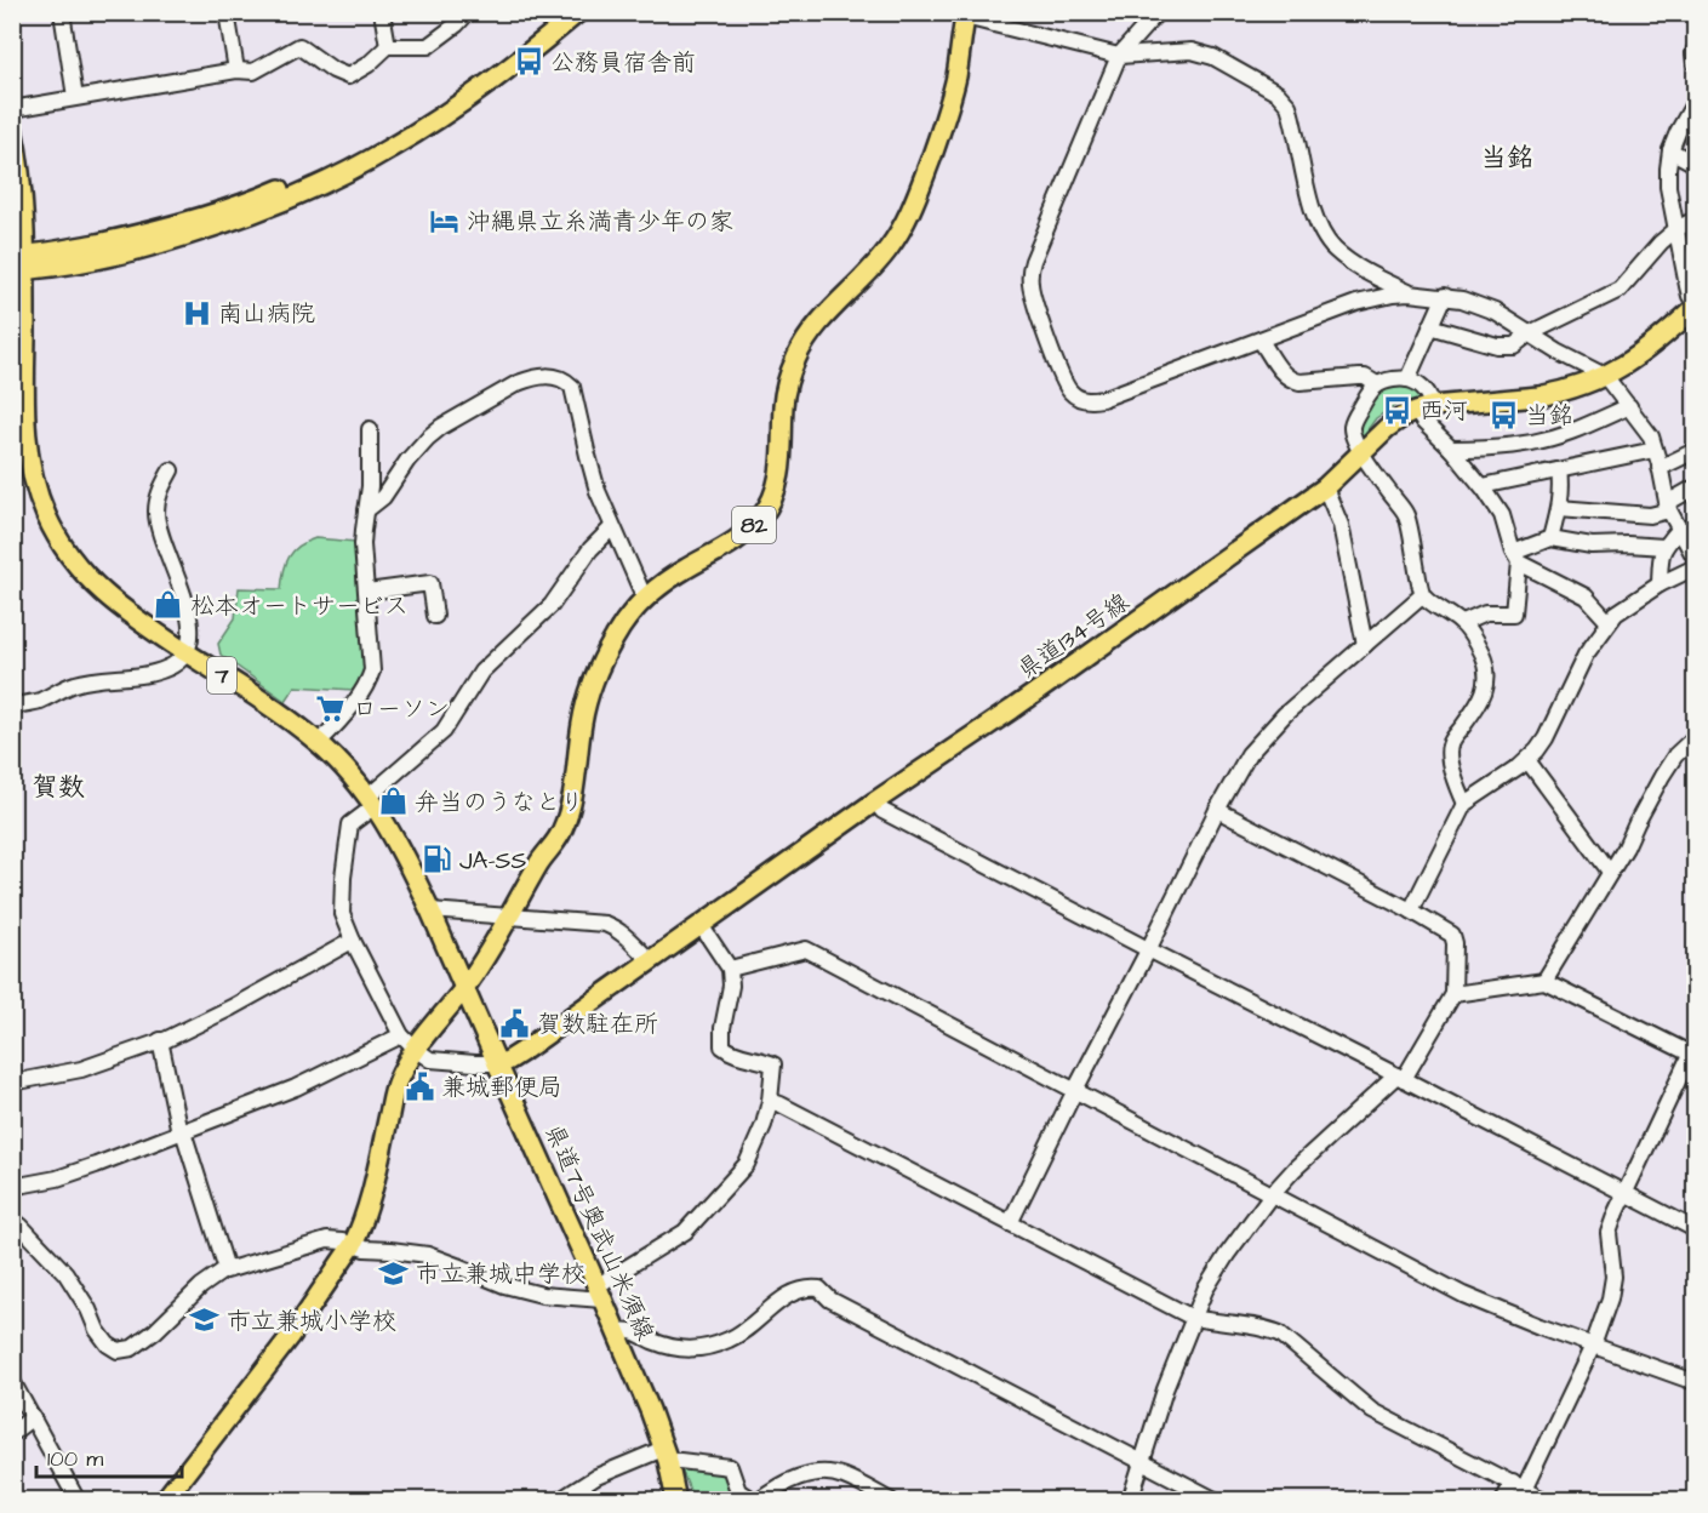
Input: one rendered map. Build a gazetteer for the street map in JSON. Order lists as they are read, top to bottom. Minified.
{"streets":{"main road":["82","県道134号線","7","県道7号奥武山米須線"]},"crossings":[["82","県道7号奥武山米須線"],["県道134号線","県道7号奥武山米須線"]],"districts":["当銘","賀数"],"places":{"bus stop":["公務員宿舎前","西河","当銘"],"hotel":["沖縄県立糸満青少年の家"],"hospital":["南山病院"],"shop":["松本オートサービス","弁当のうなとり"],"supermarket":["ローソン"],"fuel station":["JA-SS"],"public building":["賀数駐在所","兼城郵便局"],"school or university":["市立兼城中学校","市立兼城小学校"]},"scale_bar":"100 m"}
